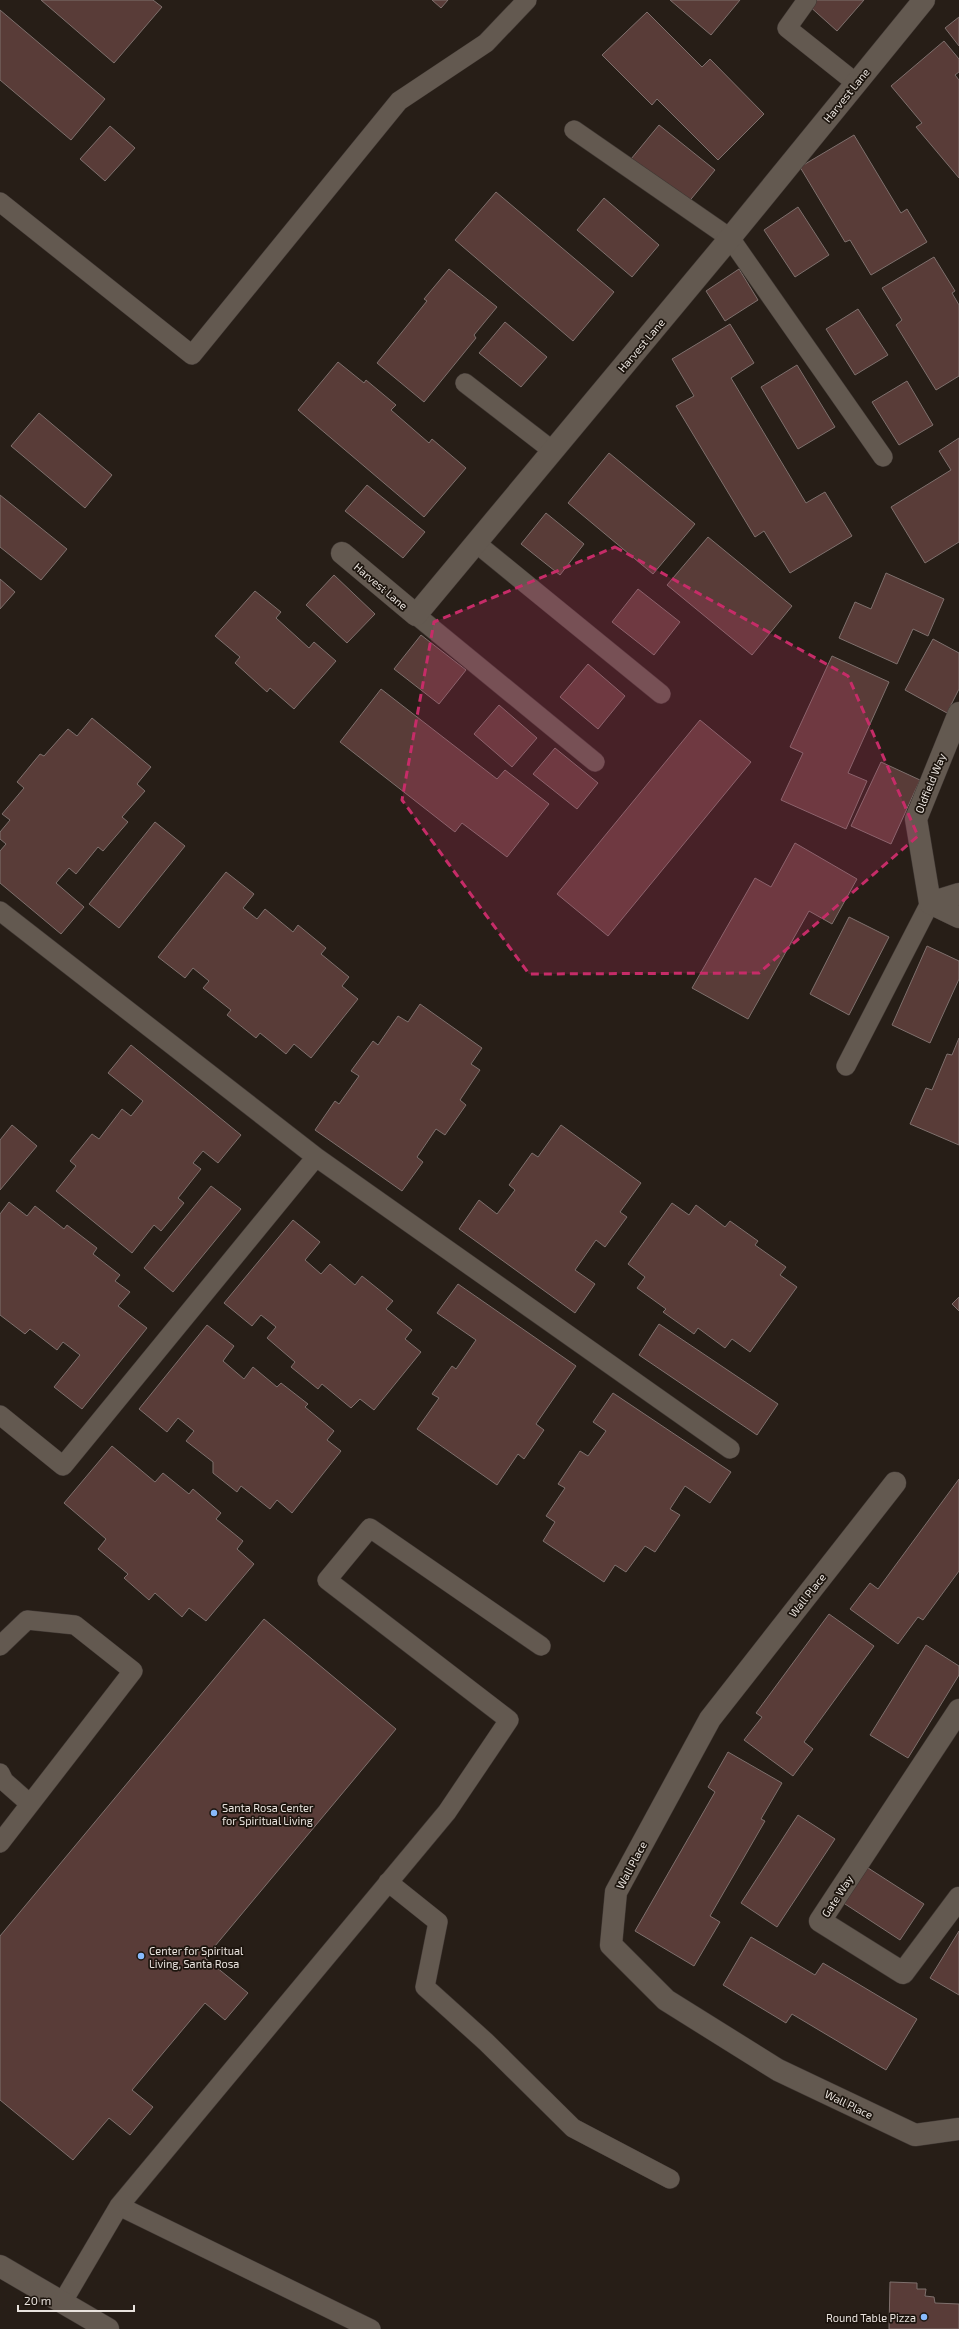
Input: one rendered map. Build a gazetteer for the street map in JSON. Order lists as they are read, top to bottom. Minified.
{"streets":{"street":["Harvest Lane","Oldfield Way","Wall Place","Gate Way"]},"places":["Santa Rosa Center for Spiritual Living","Center for Spiritual Living, Santa Rosa","Round Table Pizza"],"scale_bar":"20 m"}
